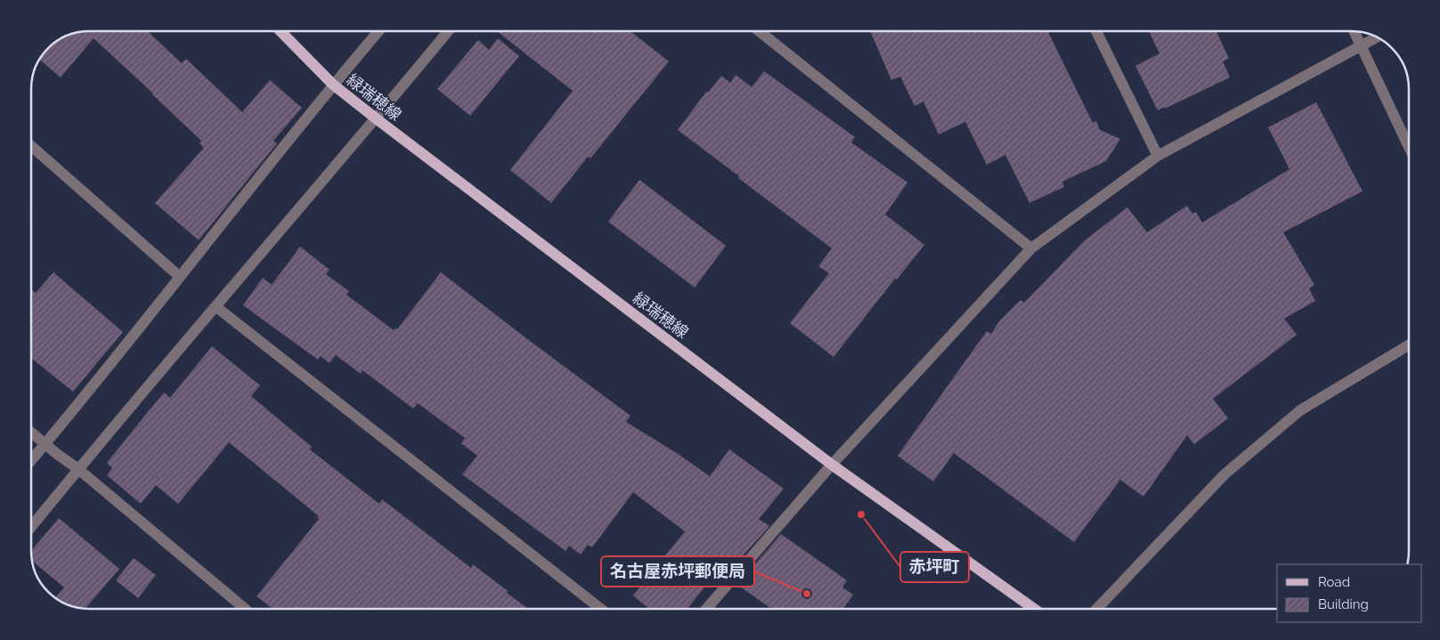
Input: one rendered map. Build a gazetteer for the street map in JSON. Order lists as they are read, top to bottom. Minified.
{"streets":{"main road":["緑瑞穂線"]},"places":["赤坪町","名古屋赤坪郵便局"],"legend":["Road","Building"]}
